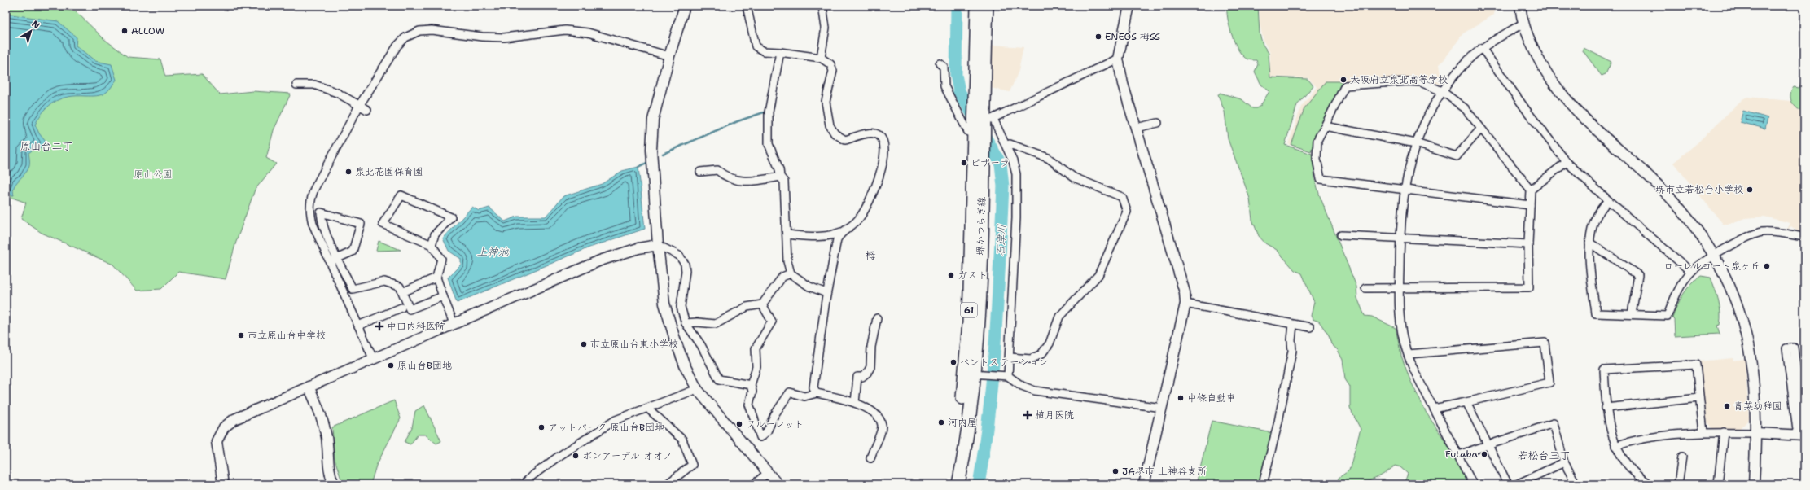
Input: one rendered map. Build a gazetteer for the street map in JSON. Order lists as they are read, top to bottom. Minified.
{"streets":{"main road":["堺かつらぎ線","61"]},"districts":["原山台二丁","栂","若松台三丁"],"water":["石津川","上神池"],"parks":["原山公園"],"places":{"other":["ALLOW","ENEOS 栂SS","大阪府立泉北高等学校","ピザーラ","泉北花園保育園","堺市立若松台小学校","ローレルコート泉ヶ丘","ガスト","市立原山台中学校","市立原山台東小学校","ベントステーション","原山台B団地","中條自動車","青英幼稚園","河内屋","フルーレット","アットパーク 原山台B団地","Futaba","ボンアーデル オオノ","JA堺市 上神谷支所"],"health":["中田内科医院","植月医院"]},"north":"top right"}
